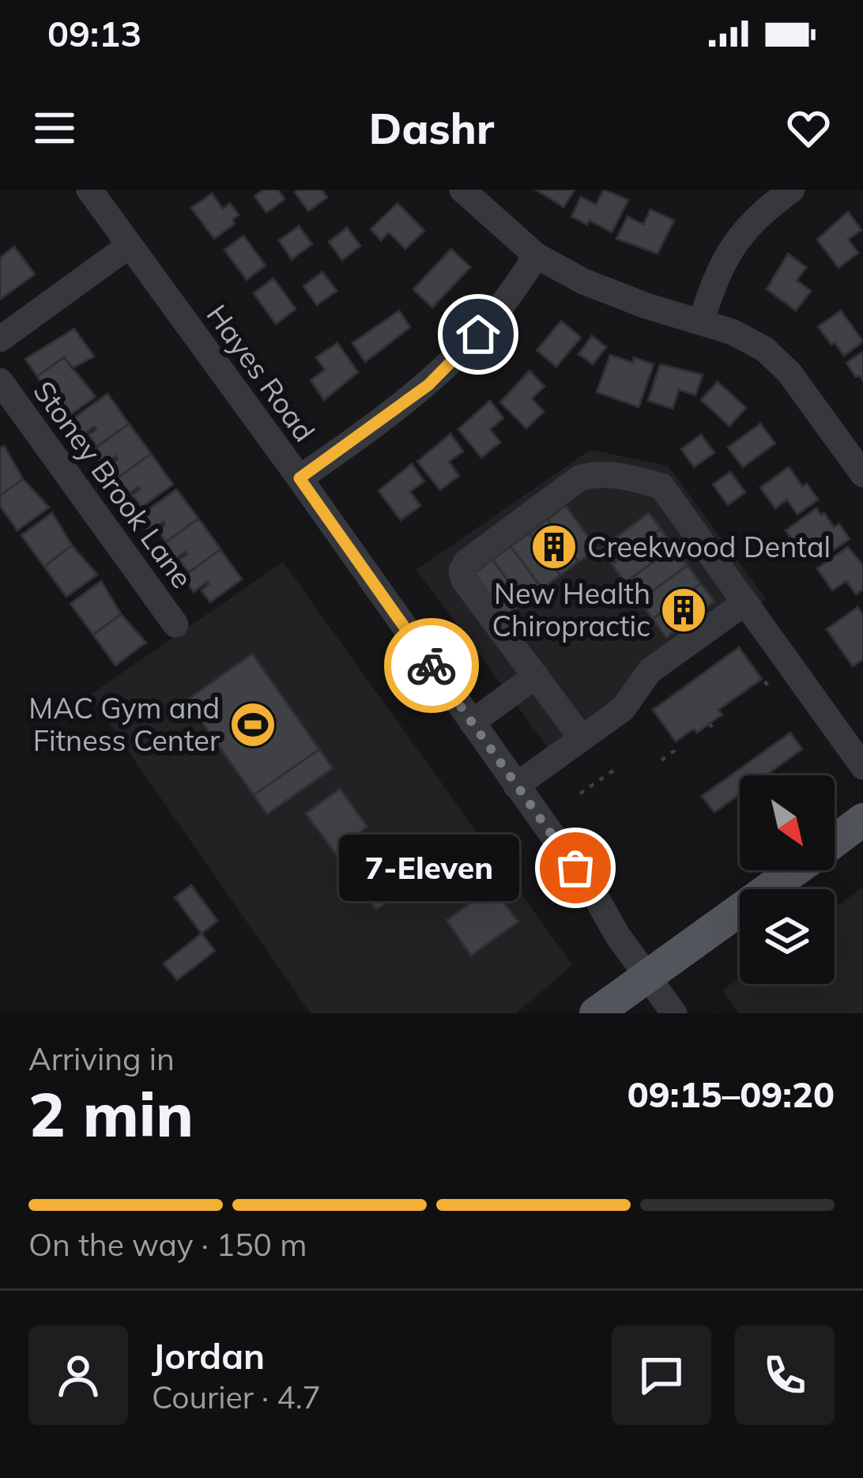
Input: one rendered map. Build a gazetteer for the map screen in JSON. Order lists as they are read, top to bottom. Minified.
{"streets":{"street":["Hayes Road","Stoney Brook Lane"]},"places":{"building":["Creekwood Dental","New Health Chiropractic"],"sports":["MAC Gym and Fitness Center"],"other":["7-Eleven"]},"north":"bottom right","page":{"status":"09:13","header":"Dashr","bubble":"7-Eleven","heading":["2 min","Arriving in","09:15–09:20"],"panel":["Jordan","Courier · 4.7"],"bar":"On the way · 150 m"}}
